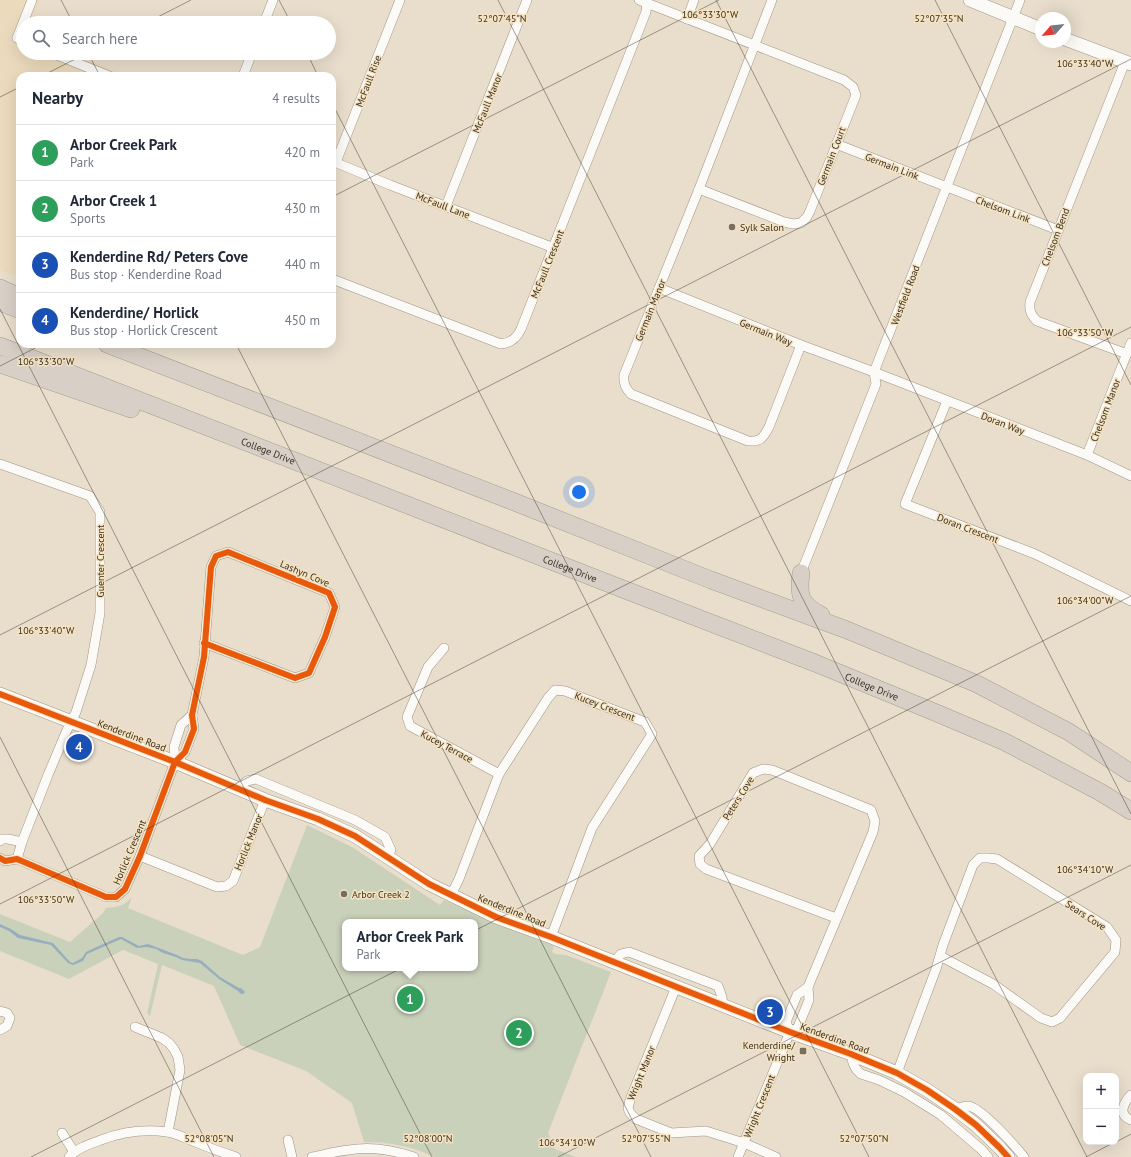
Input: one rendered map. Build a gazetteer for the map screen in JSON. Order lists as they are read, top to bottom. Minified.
{"streets":{"highway":["College Drive"],"street":["McFaull Rise","McFaull Manor","Germain Court","Germain Link","McFaull Lane","Chelsom Link","Chelsom Bend","McFaull Crescent","Westfield Road","Germain Manor","Germain Way","Chelsom Manor","Doran Way","Doran Crescent","Guenter Crescent","Lashyn Cove","Kucey Crescent","Kenderdine Road","Kucey Terrace","Peters Cove","Horlick Manor","Horlick Crescent","Sears Cove","Wright Manor","Wright Crescent"]},"crossings":[["McFaull Manor","McFaull Lane"],["Germain Court","Germain Link"],["Germain Court","McFaull Crescent"],["Germain Court","Germain Manor"],["Germain Link","Chelsom Link"],["Germain Link","Westfield Road"],["McFaull Lane","McFaull Crescent"],["Chelsom Link","Chelsom Bend"],["Chelsom Link","Westfield Road"],["Chelsom Bend","Chelsom Manor"],["Westfield Road","Germain Way"],["Westfield Road","Doran Way"],["Germain Manor","Germain Way"],["Germain Way","Doran Way"],["Chelsom Manor","Doran Way"],["Doran Way","Doran Crescent"],["Guenter Crescent","Kenderdine Road"],["Lashyn Cove","Kenderdine Road"],["Lashyn Cove","Horlick Crescent"],["Kucey Crescent","Kenderdine Road"],["Kucey Crescent","Kucey Terrace"],["Kenderdine Road","Peters Cove"],["Kenderdine Road","Horlick Manor"],["Kenderdine Road","Horlick Crescent"],["Kenderdine Road","Sears Cove"],["Kenderdine Road","Wright Manor"],["Kenderdine Road","Wright Crescent"],["Peters Cove","Wright Crescent"],["Horlick Manor","Horlick Crescent"],["Wright Manor","Wright Crescent"]],"places":{"other":["Sylk Salon","Arbor Creek 2"],"transit":["Kenderdine/ Wright"]},"north":"bottom left","page":{"search":"Search here","heading":["Nearby","4 results"],"list":[{"mark":"1","name":"Arbor Creek Park","note":"Park","value":"420 m"},{"mark":"2","name":"Arbor Creek 1","note":"Sports","value":"430 m"},{"mark":"3","name":"Kenderdine Rd/ Peters Cove","note":"Bus stop · Kenderdine Road","value":"440 m"},{"mark":"4","name":"Kenderdine/ Horlick","note":"Bus stop · Horlick Crescent","value":"450 m"}],"pins":["4","1","3","2"],"popup":["Arbor Creek Park","Park"],"map_buttons":["+","−"]},"coordinates":["106°33'30\"W","52°07'45\"N","52°07'35\"N","106°33'40\"W","106°33'50\"W","106°34'00\"W","106°34'10\"W","52°08'05\"N","52°08'00\"N","52°07'55\"N","52°07'50\"N"]}
